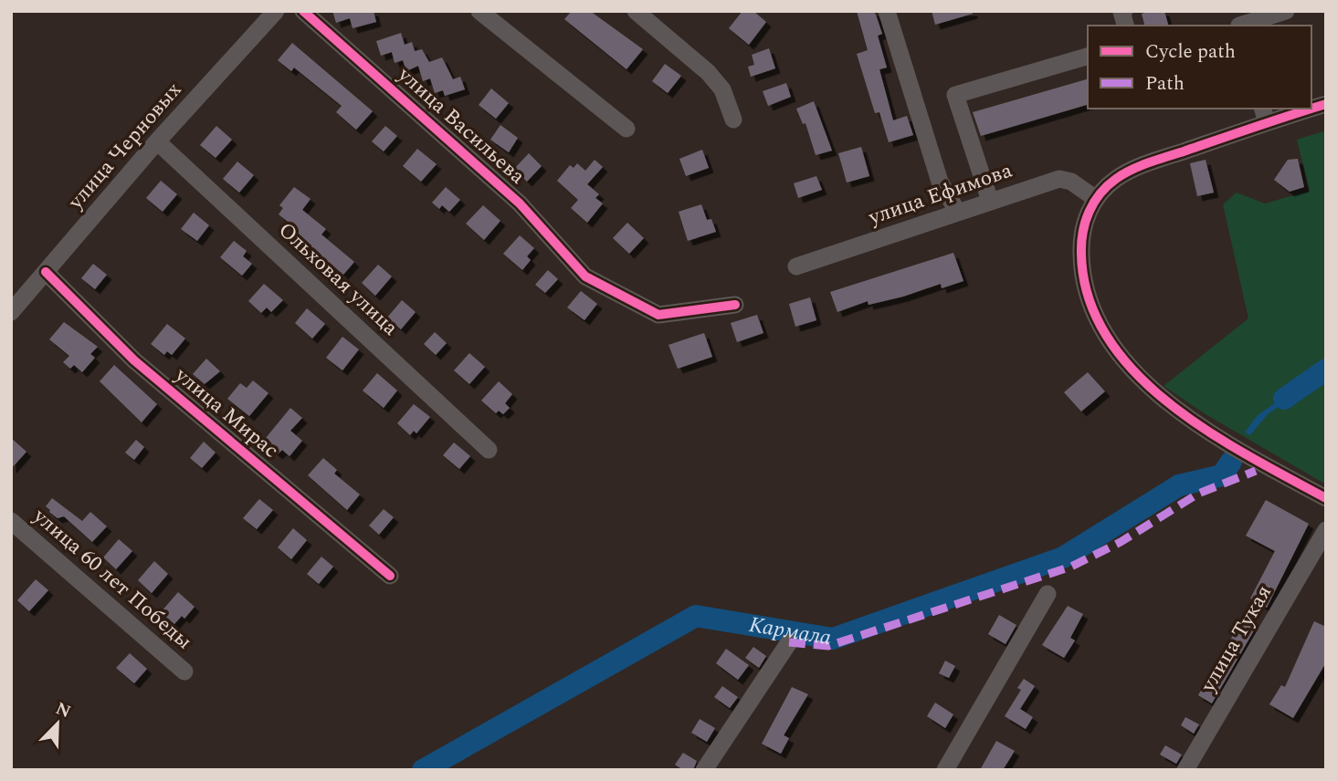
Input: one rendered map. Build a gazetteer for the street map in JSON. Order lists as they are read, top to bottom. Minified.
{"streets":{"street":["улица Васильева","улица Черновых","улица Ефимова","Ольховая улица","улица Мирас","улица 60 лет Победы","улица Тукая"]},"crossings":[["улица Черновых","Ольховая улица"],["улица Черновых","улица Мирас"]],"water":["Кармала"],"legend":["Cycle path","Path"],"north":"top right"}
